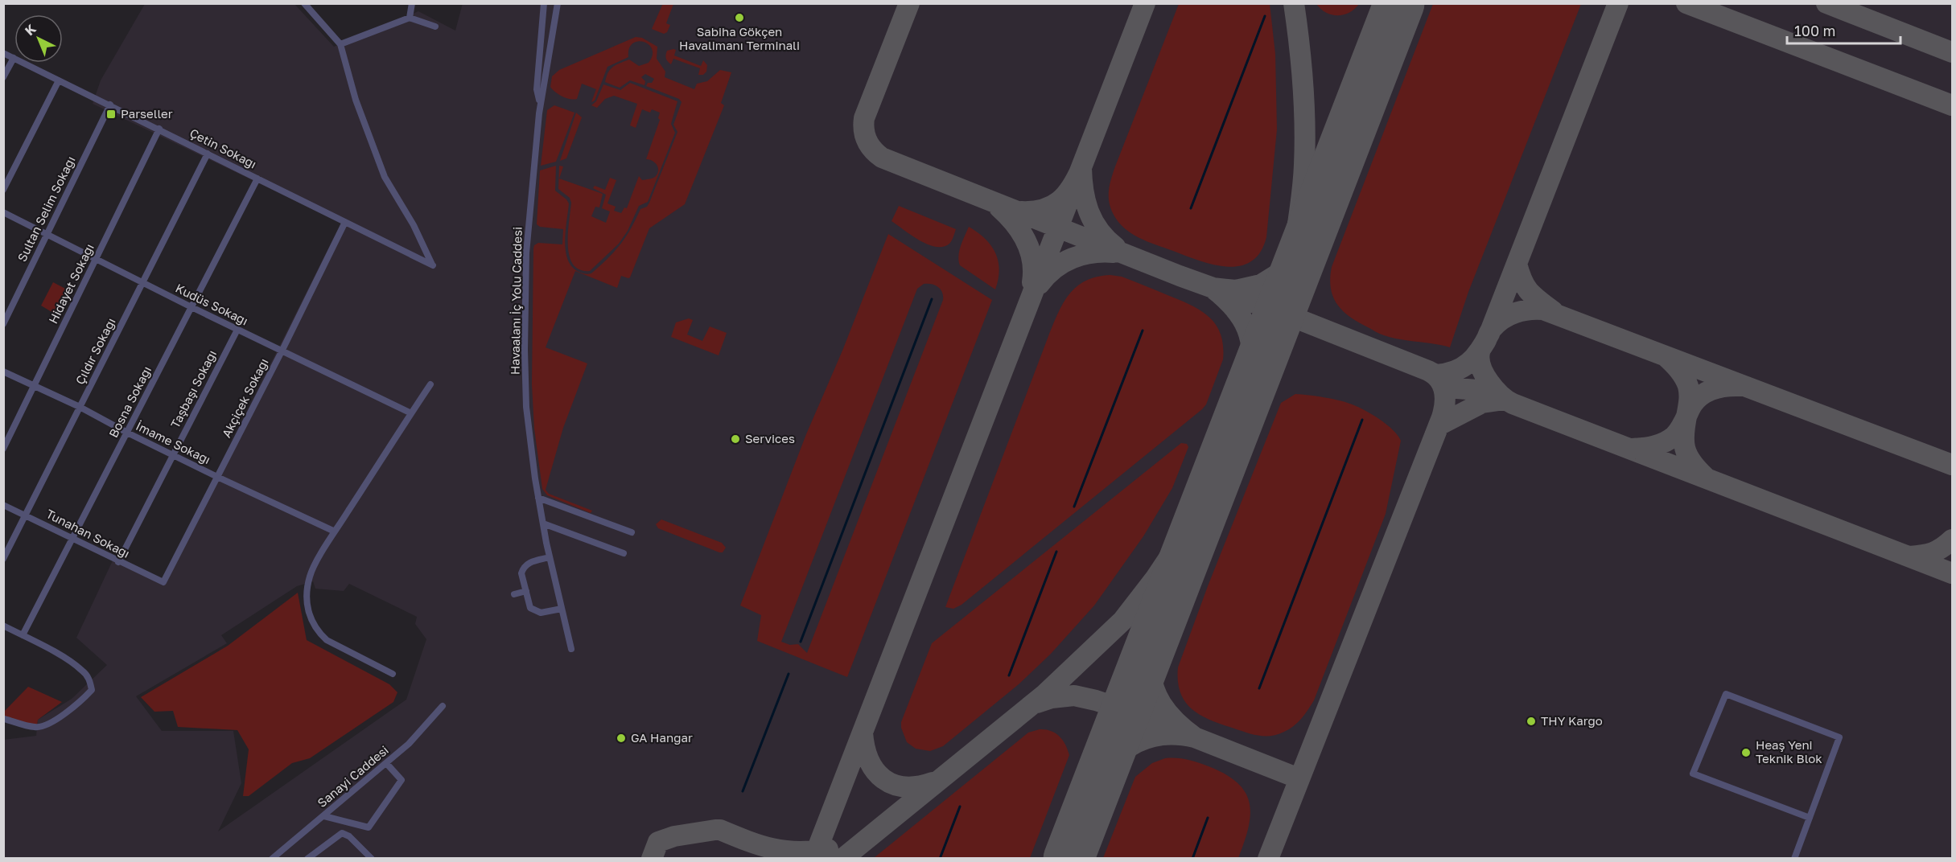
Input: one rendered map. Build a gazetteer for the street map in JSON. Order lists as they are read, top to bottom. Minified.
{"streets":{"street":["Çetin Sokağı","Sultan Selim Sokağı","Hidayet Sokağı","Havaalanı İç Yolu Caddesi","Kudüs Sokağı","Çıldır Sokağı","Taşbaşı Sokağı","Akçiçek Sokağı","Bosna Sokağı","İmame Sokağı","Tunahan Sokağı","Sanayi Caddesi"]},"crossings":[["Çetin Sokağı","Sultan Selim Sokağı"],["Çetin Sokağı","Hidayet Sokağı"],["Çetin Sokağı","Çıldır Sokağı"],["Çetin Sokağı","Akçiçek Sokağı"],["Çetin Sokağı","Bosna Sokağı"],["Sultan Selim Sokağı","Kudüs Sokağı"],["Hidayet Sokağı","Kudüs Sokağı"],["Hidayet Sokağı","İmame Sokağı"],["Kudüs Sokağı","Çıldır Sokağı"],["Kudüs Sokağı","Taşbaşı Sokağı"],["Kudüs Sokağı","Akçiçek Sokağı"],["Kudüs Sokağı","Bosna Sokağı"],["Çıldır Sokağı","İmame Sokağı"],["Çıldır Sokağı","Tunahan Sokağı"],["Taşbaşı Sokağı","İmame Sokağı"],["Taşbaşı Sokağı","Tunahan Sokağı"],["Akçiçek Sokağı","İmame Sokağı"],["Akçiçek Sokağı","Tunahan Sokağı"],["Bosna Sokağı","İmame Sokağı"],["Bosna Sokağı","Tunahan Sokağı"]],"places":{"other":["Sabiha Gökçen Havalimanı Terminali","Services","THY Kargo","GA Hangar","Heaş Yeni Teknik Blok"],"transit":["Parseller"]},"scale_bar":"100 m","north":"top left"}
